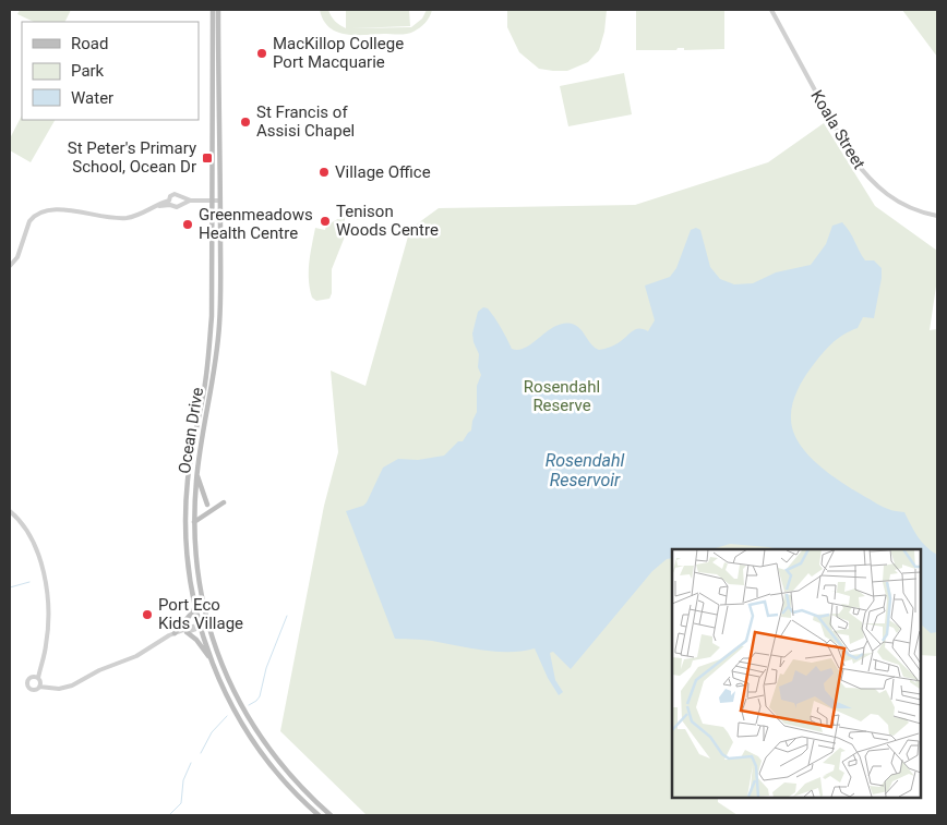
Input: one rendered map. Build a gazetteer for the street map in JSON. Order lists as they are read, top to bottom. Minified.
{"streets":{"main road":["Ocean Drive"],"street":["Koala Street"]},"water":["Rosendahl Reservoir"],"parks":["Rosendahl Reserve"],"places":{"other":["MacKillop College Port Macquarie","St Francis of Assisi Chapel","Village Office","Tenison Woods Centre","Greenmeadows Health Centre","Port Eco Kids Village"],"transit":["St Peter's Primary School, Ocean Dr"]},"legend":["Road","Park","Water"]}
